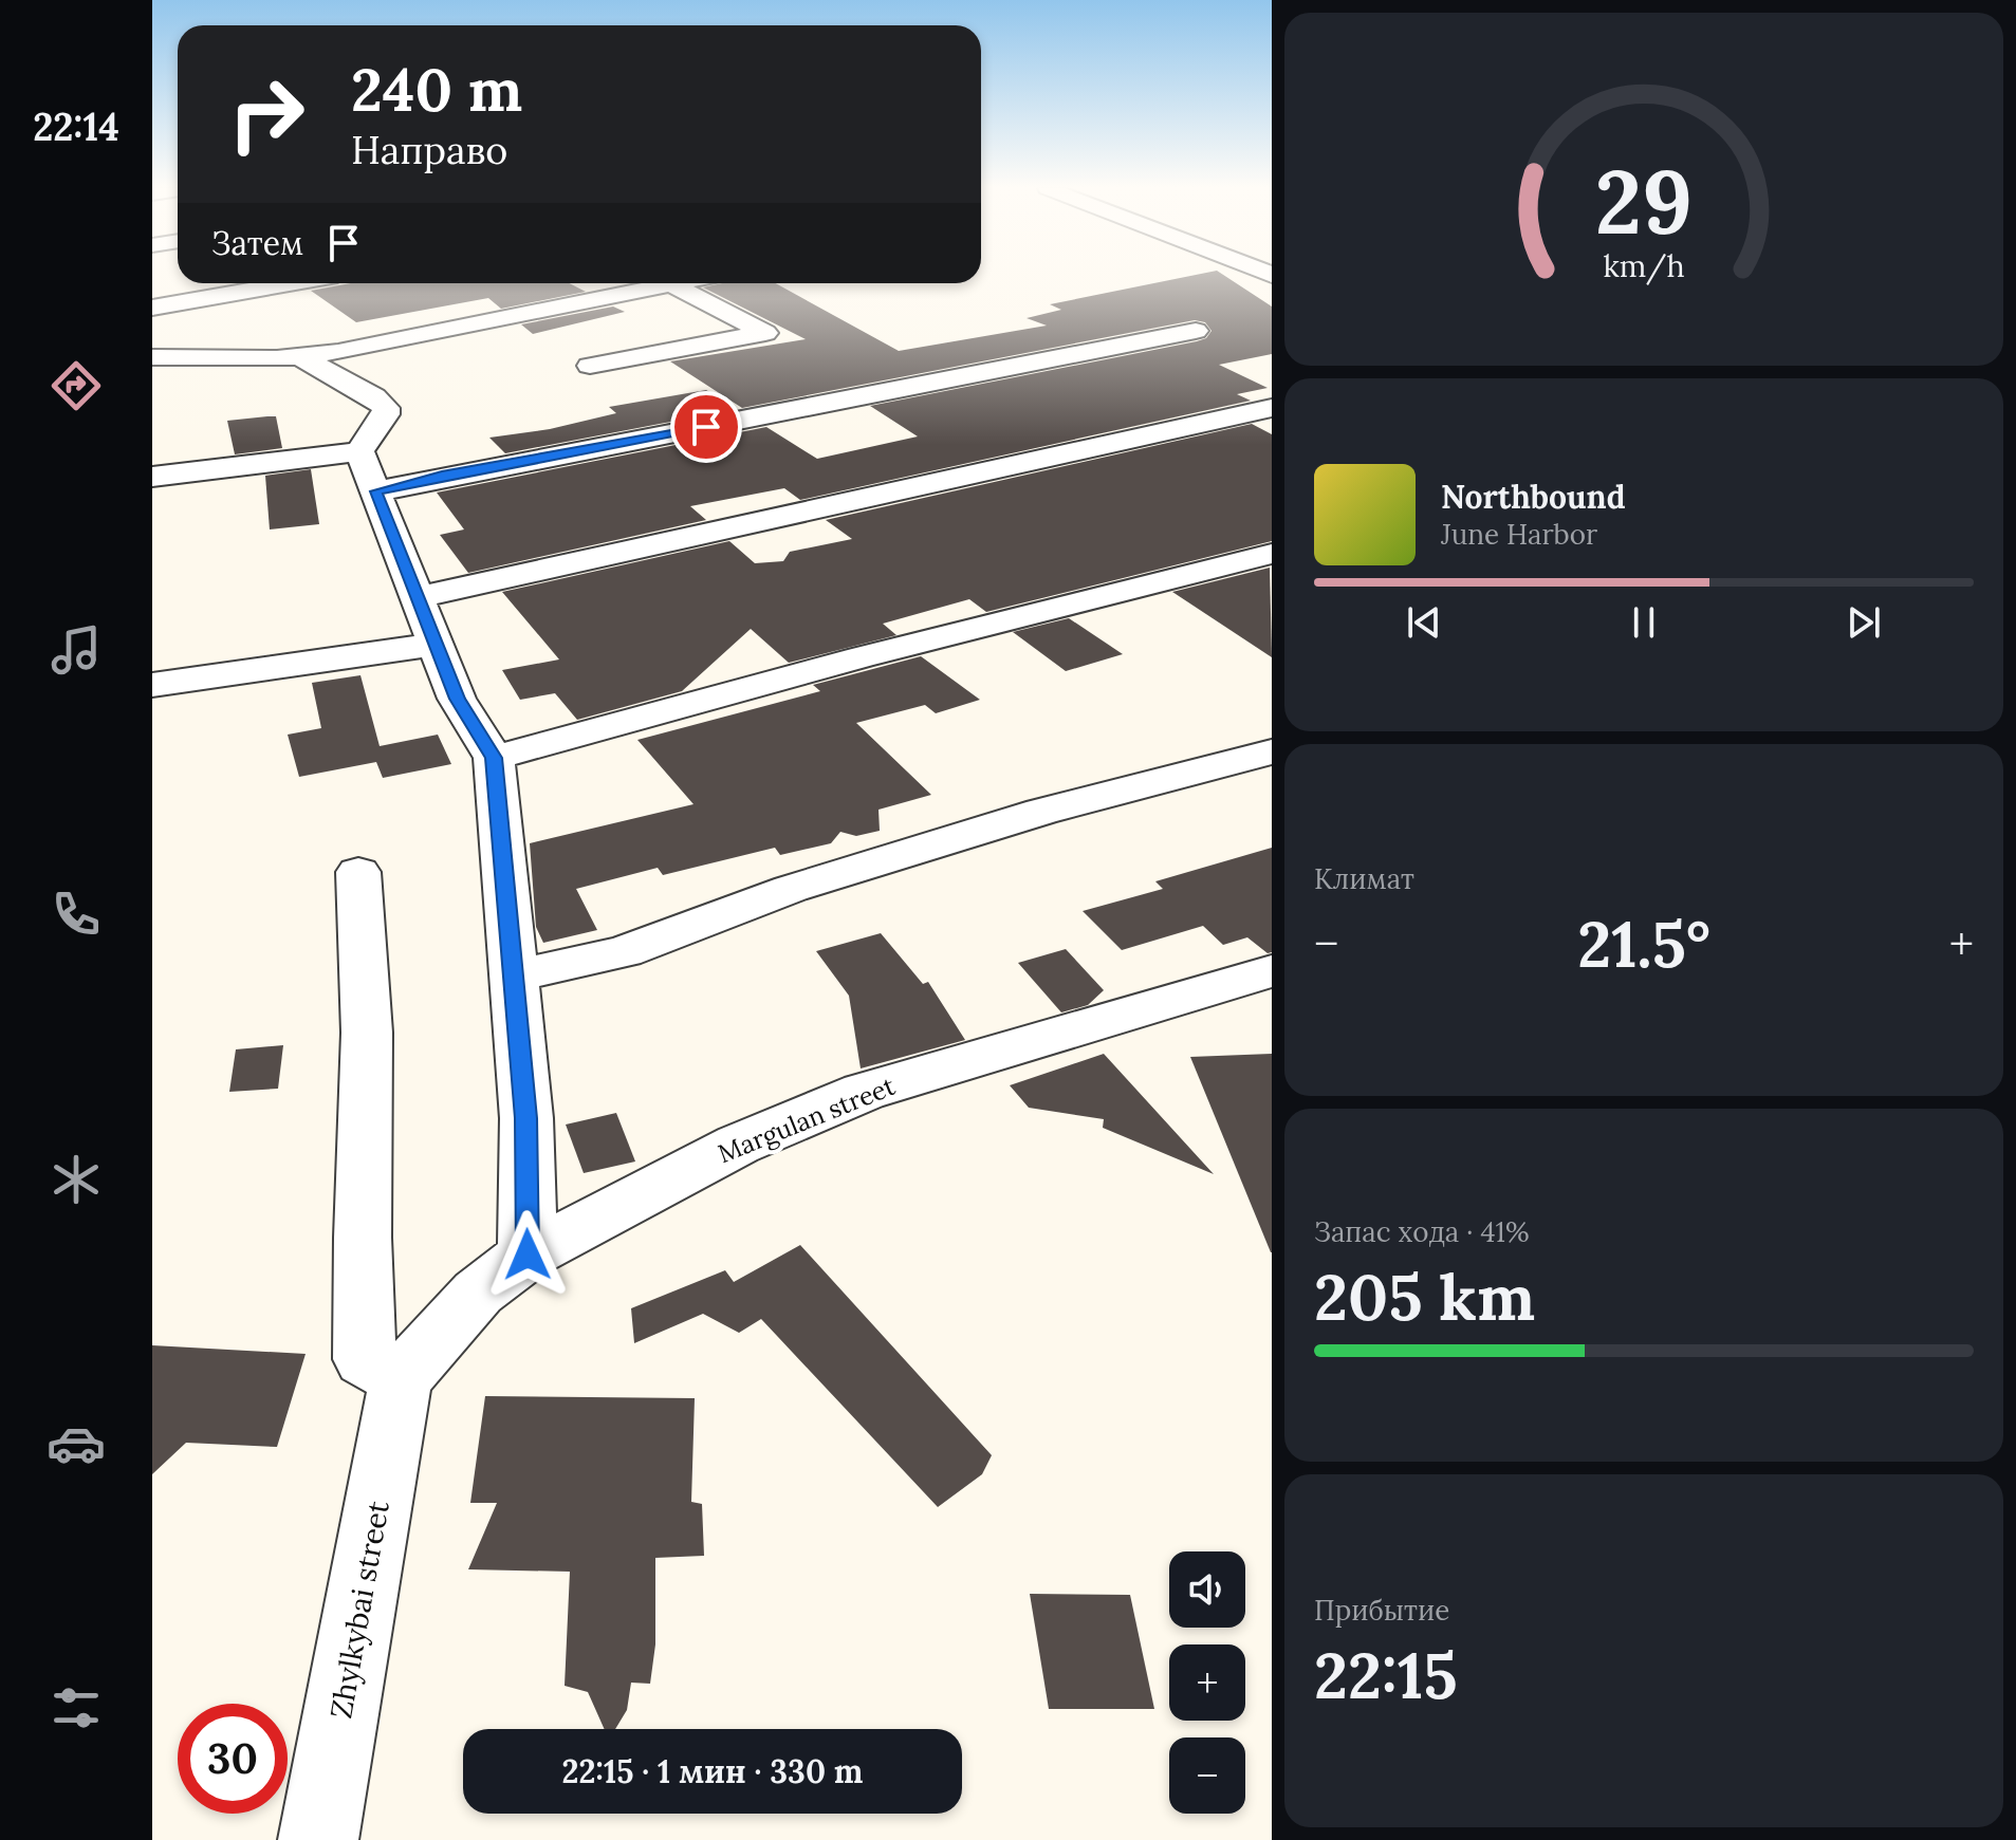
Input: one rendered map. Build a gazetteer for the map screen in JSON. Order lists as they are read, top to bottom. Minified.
{"streets":{"street":["Margulan street","Zhylkybai street"]},"crossings":[["Margulan street","Zhylkybai street"]],"page":{"tabs":"22:14","turn":["240 m","Направо"],"then":"Затем","song":["Northbound","June Harbor"],"tile":["Климат",["Запас хода · 41%","205 km"],["Прибытие","22:15"]],"heat":["−","21.5°","+"],"map_buttons":["+","−"],"limit":"30","trip":"22:15 · 1 мин · 330 m","gauge":["29","km/h"]}}
